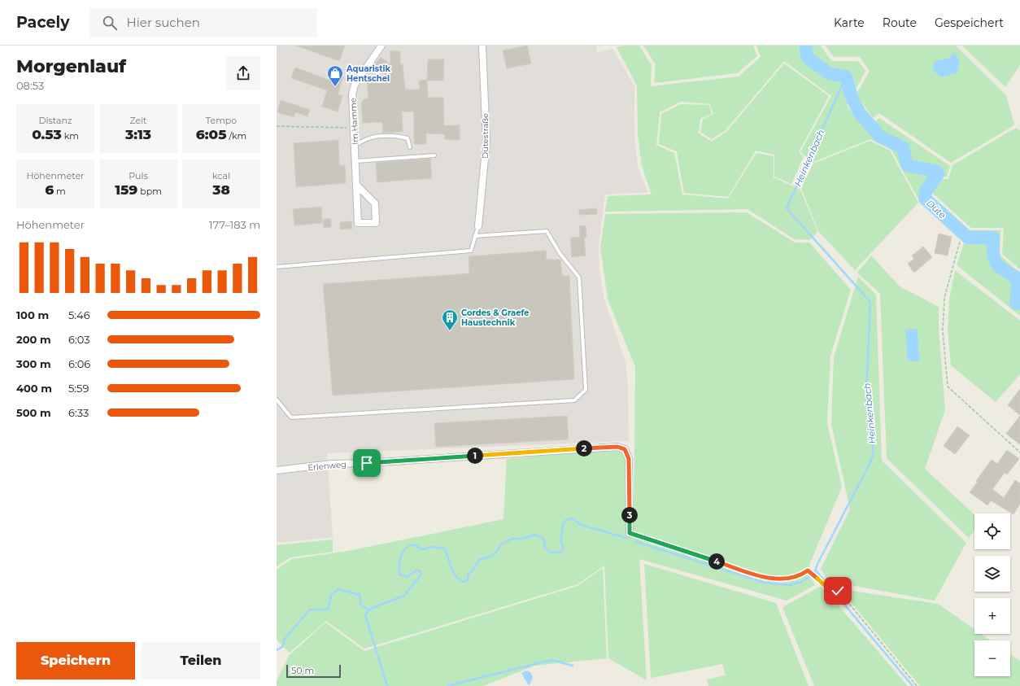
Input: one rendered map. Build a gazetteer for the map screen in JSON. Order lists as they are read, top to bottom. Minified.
{"streets":{"street":["Im Hamme","Dütestraße","Erlenweg"]},"water":["Heinkenbach","Düte"],"places":{"shop":["Aquaristik Hentschel"],"building":["Cordes & Graefe Haustechnik"]},"scale_bar":"50 m","page":{"header":"Pacely","search":"Hier suchen","nav":["Karte","Route","Gespeichert"],"heading":["Morgenlauf","08:53"],"stats":[["Distanz","0.53 km"],["Zeit","3:13"],["Tempo","6:05 /km"],["Höhenmeter","6 m"],["Puls","159 bpm"],["kcal","38"]],"chart":["Höhenmeter","177–183 m"],"list":[{"name":"100 m","note":"5:46"},{"name":"200 m","note":"6:03"},{"name":"300 m","note":"6:06"},{"name":"400 m","note":"5:59"},{"name":"500 m","note":"6:33"}],"pins":["2","1","3","4"],"map_buttons":["+","−"],"buttons":["Speichern","Teilen"],"scale":"50 m"}}
